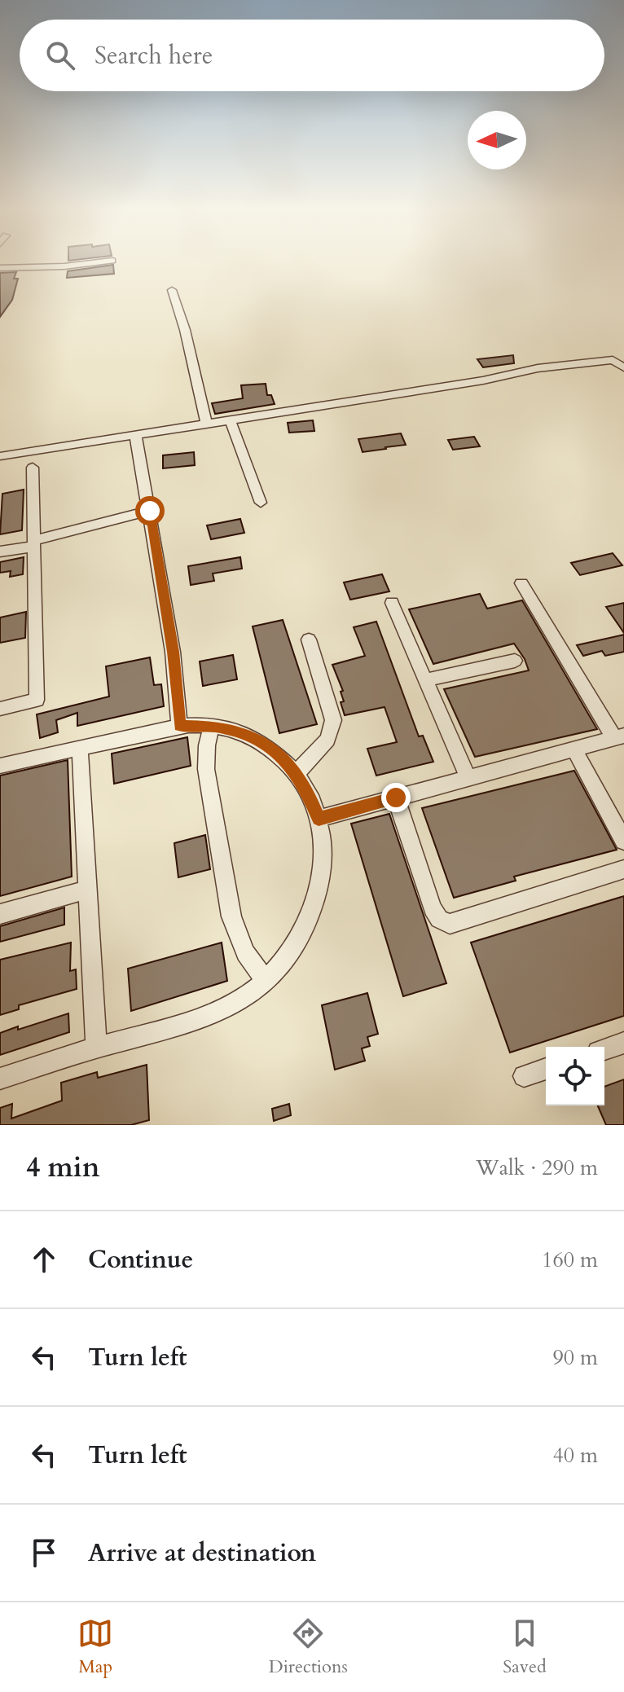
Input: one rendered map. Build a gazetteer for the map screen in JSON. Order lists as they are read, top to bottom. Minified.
{"north":"left","page":{"search":"Search here","heading":["4 min","Walk · 290 m"],"list":[["Continue","160 m"],["Turn left","90 m"],["Turn left","40 m"],"Arrive at destination"],"nav":["Map","Directions","Saved"]}}
